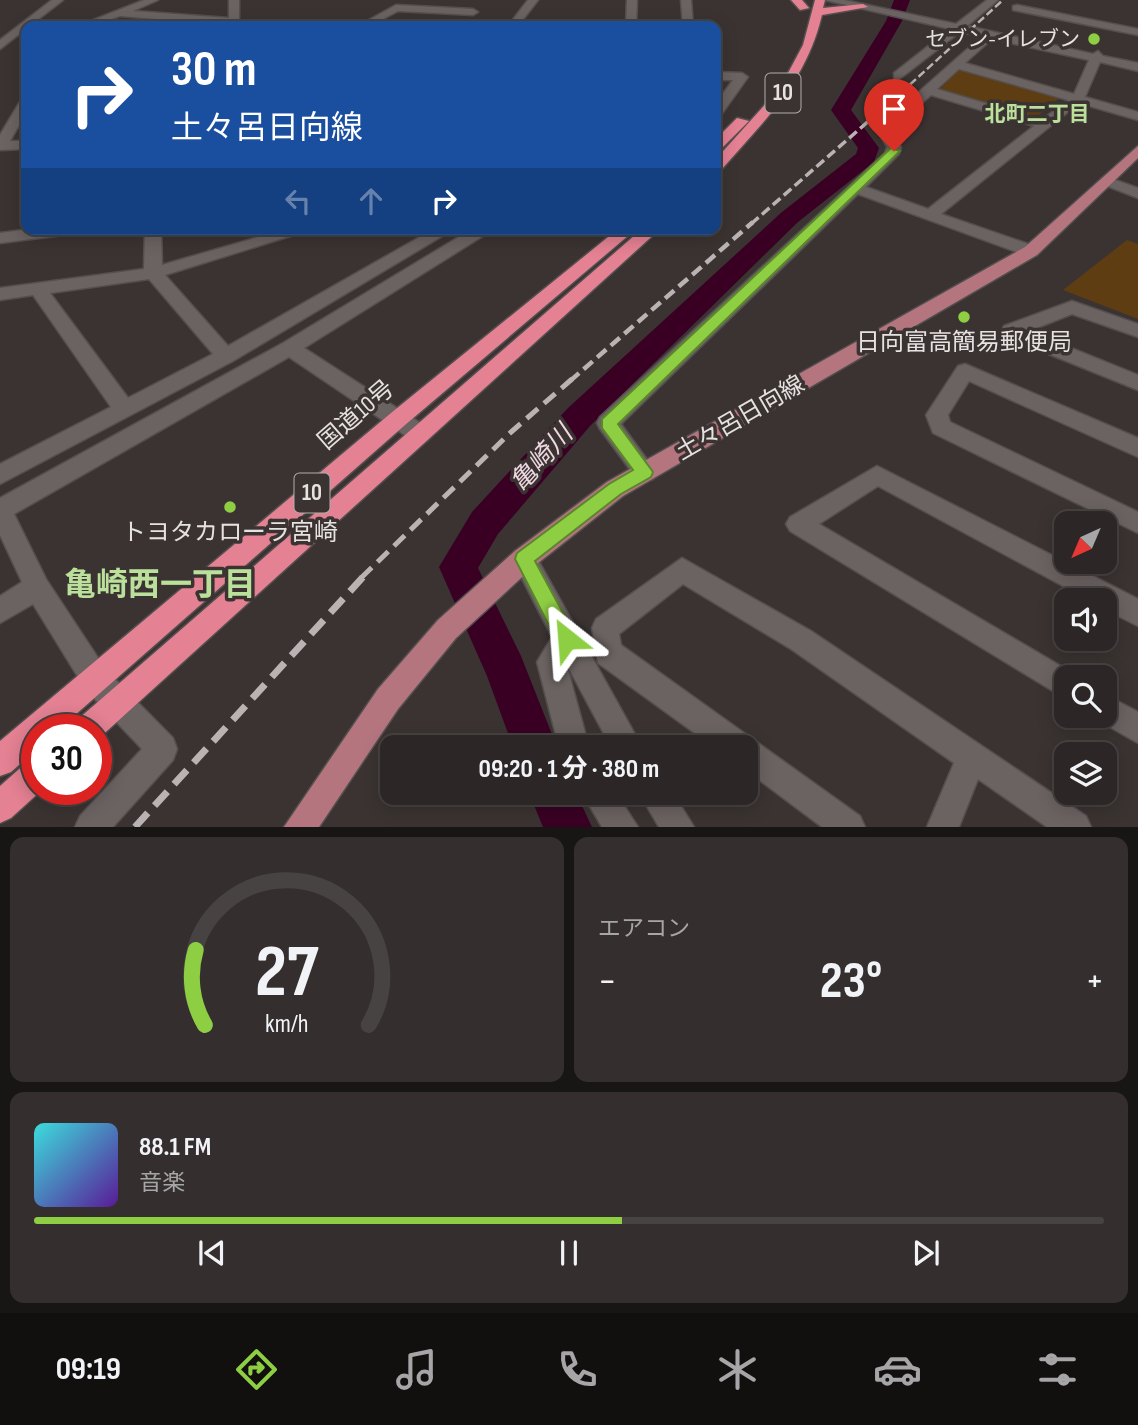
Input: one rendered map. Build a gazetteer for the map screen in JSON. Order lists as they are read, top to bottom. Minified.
{"streets":{"highway":["10","国道10号"],"main road":["土々呂日向線"]},"districts":["北町二丁目","亀崎西一丁目"],"water":["亀崎川"],"places":["セブン-イレブン","日向富高簡易郵便局","トヨタカローラ宮崎"],"north":"bottom left","page":{"turn":["30 m","土々呂日向線"],"limit":"30","trip":"09:20 · 1 分 · 380 m","tile":"エアコン","heat":["−","23°","+"],"song":["88.1 FM","音楽"],"tabs":"09:19","gauge":["27","km/h"]}}
